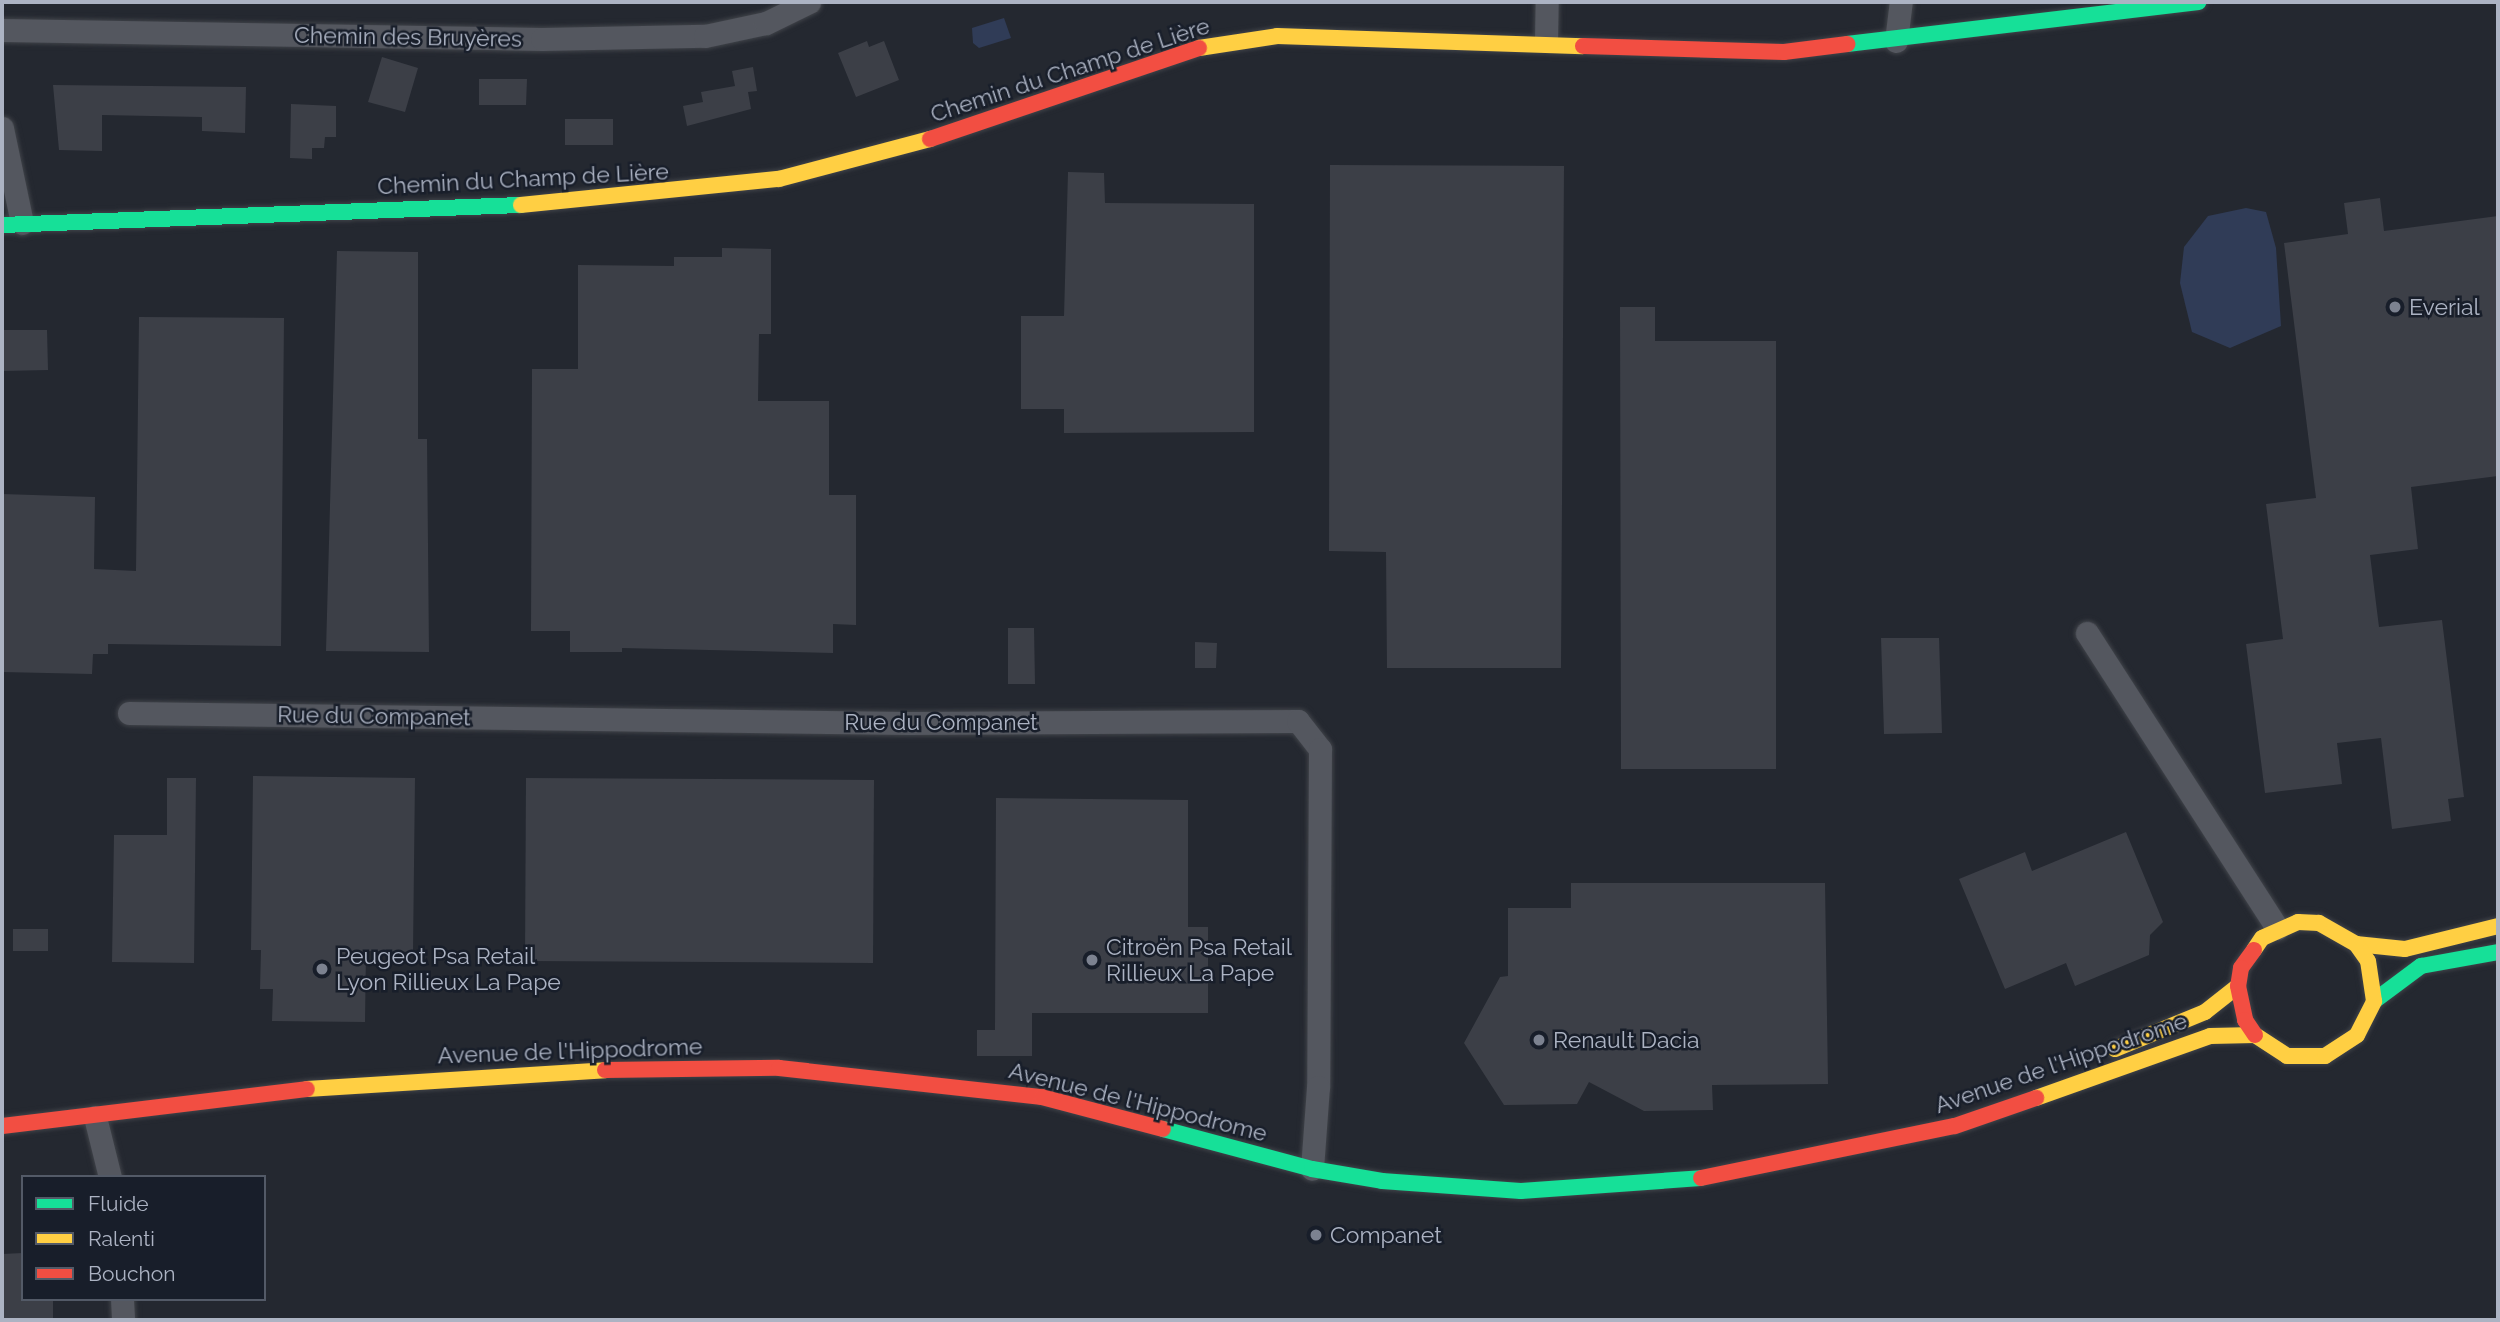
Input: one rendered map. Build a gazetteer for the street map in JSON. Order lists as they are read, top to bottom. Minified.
{"streets":{"main road":["Chemin du Champ de Lière","Avenue de l'Hippodrome"],"street":["Chemin des Bruyères","Rue du Companet"]},"crossings":[["Rue du Companet","Avenue de l'Hippodrome"]],"places":["Everial","Citroën Psa Retail Rillieux La Pape","Peugeot Psa Retail Lyon Rillieux La Pape","Renault Dacia","Companet"],"legend":["Fluide","Ralenti","Bouchon"]}
